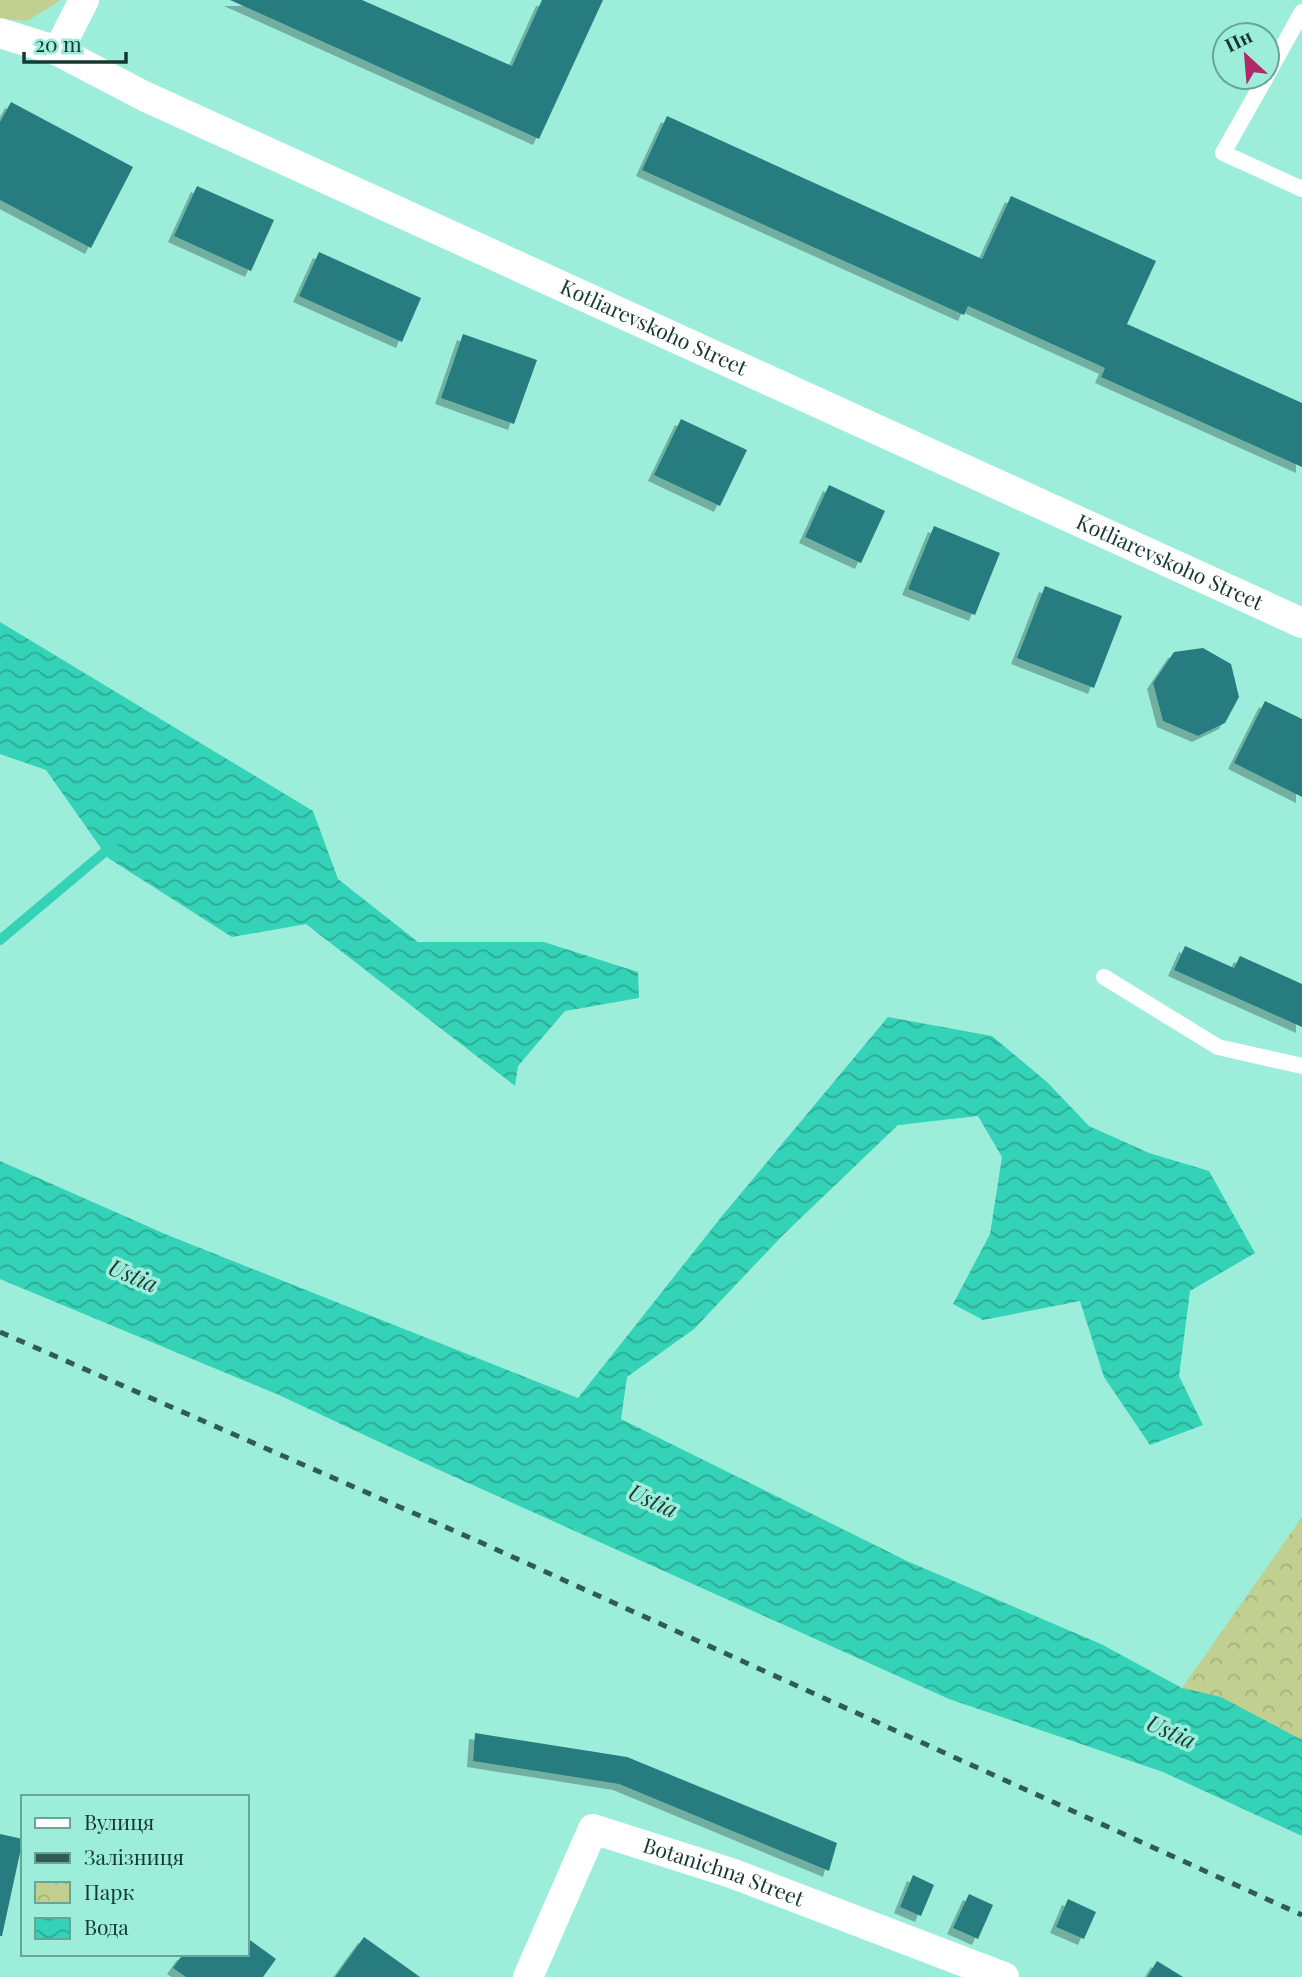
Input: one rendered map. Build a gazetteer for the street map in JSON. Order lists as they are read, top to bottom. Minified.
{"streets":{"street":["Kotliarevskoho Street","Botanichna Street"]},"water":["Ustia"],"legend":["Вулиця","Залізниця","Парк","Вода"],"scale_bar":"20 m","north":"top left"}
